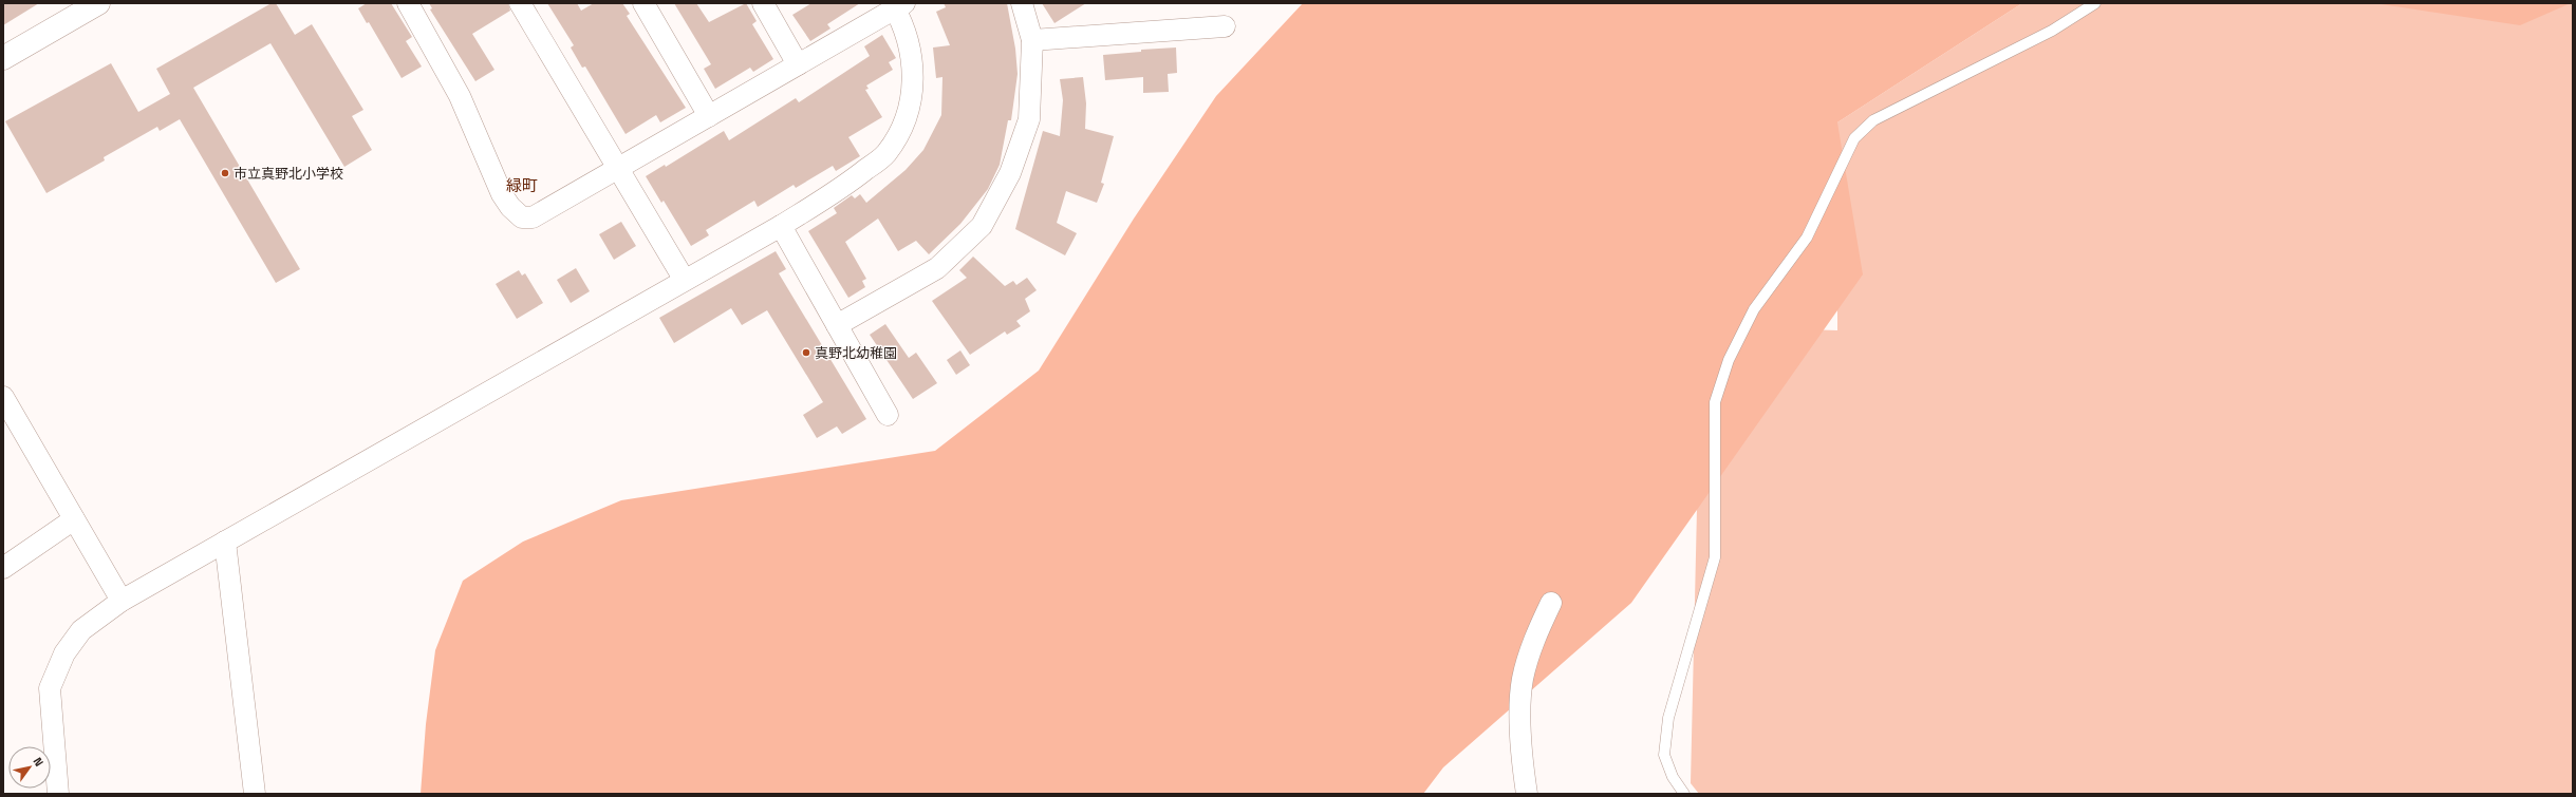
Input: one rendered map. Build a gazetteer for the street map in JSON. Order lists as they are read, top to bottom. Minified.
{"districts":["緑町"],"places":["市立真野北小学校","真野北幼稚園"],"north":"top right"}
